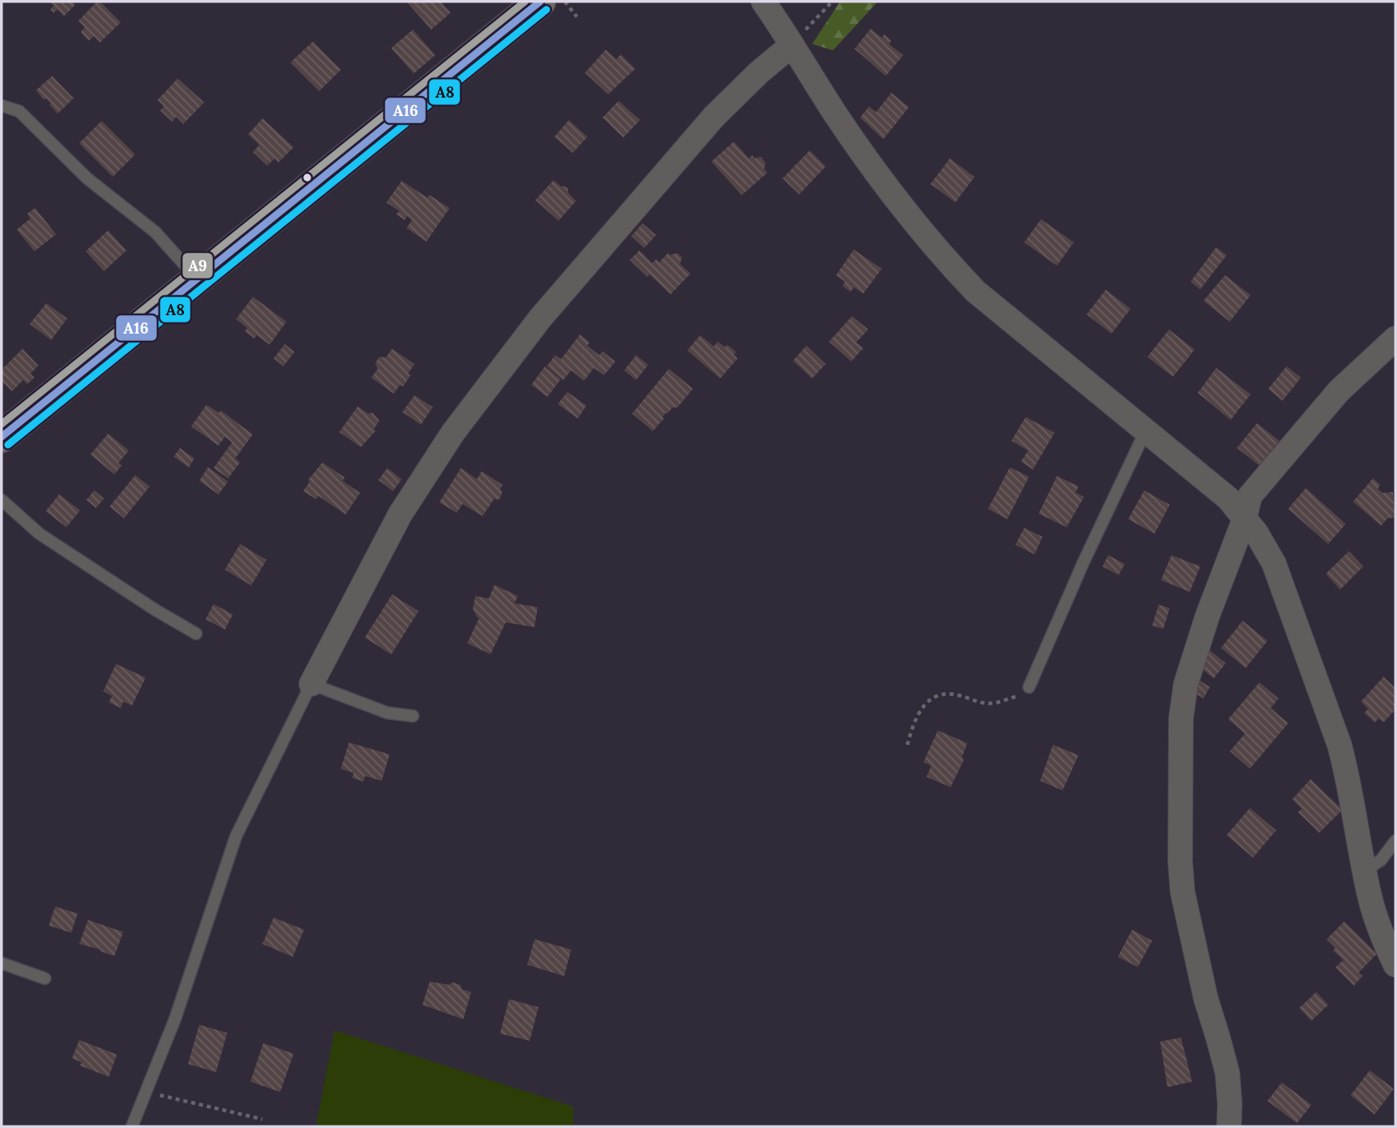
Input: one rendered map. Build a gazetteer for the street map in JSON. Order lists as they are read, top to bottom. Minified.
{"lines":["transit line A16","transit line A9","transit line A8"]}
